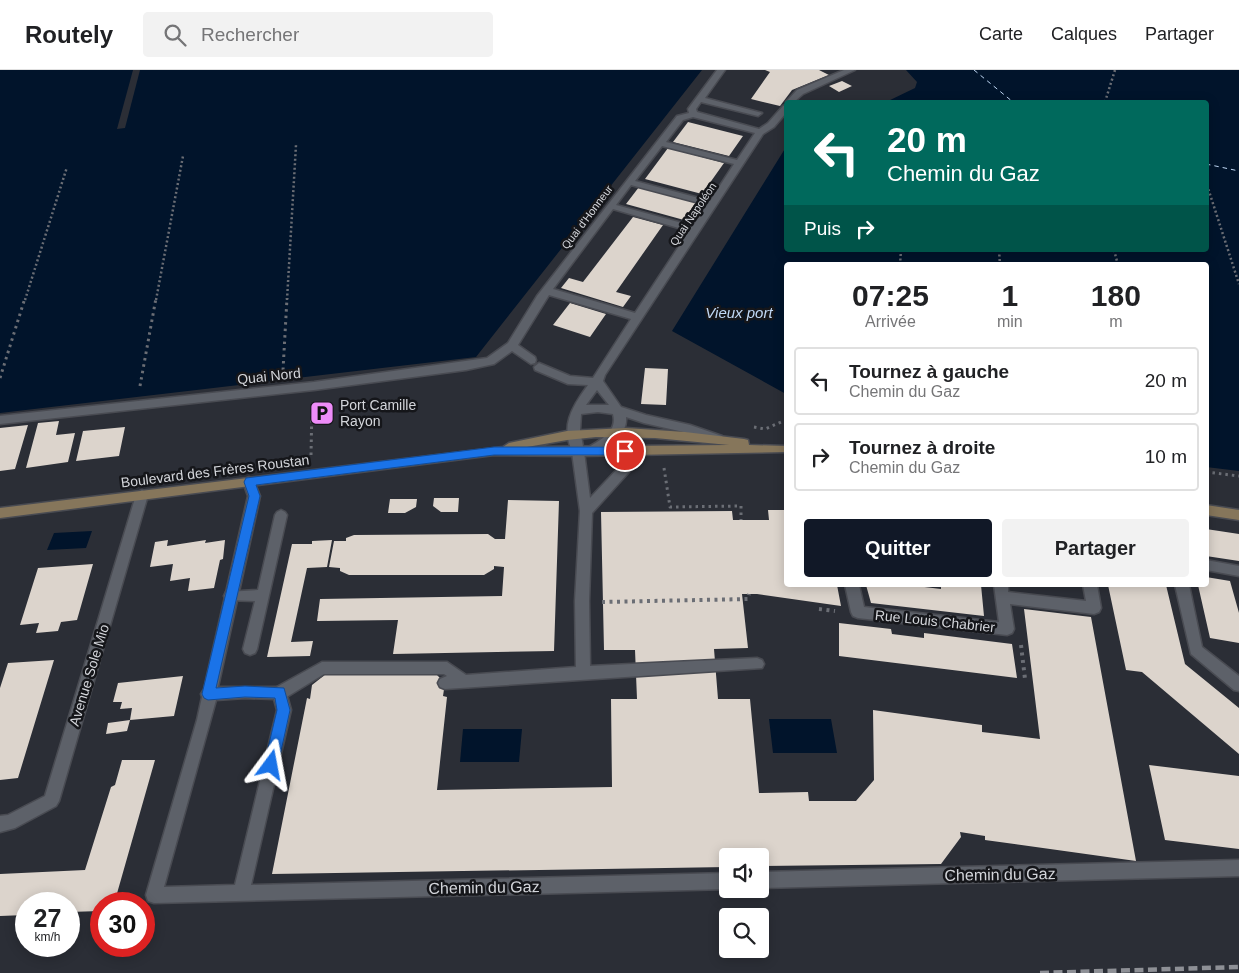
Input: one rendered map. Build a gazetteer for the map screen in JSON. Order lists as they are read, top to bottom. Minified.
{"streets":{"main road":["Boulevard des Frères Roustan"],"street":["Quai Napoléon","Quai d'Honneur","Quai Nord","Rue Louis Chabrier","Avenue Sole Mio","Chemin du Gaz"]},"crossings":[["Quai d'Honneur","Quai Nord"],["Boulevard des Frères Roustan","Avenue Sole Mio"],["Boulevard des Frères Roustan","Chemin du Gaz"]],"water":["Vieux port"],"places":{"parking":["Port Camille Rayon"]},"page":{"header":"Routely","search":"Rechercher","nav":["Carte","Calques","Partager"],"turn":["20 m","Chemin du Gaz"],"then":"Puis","eta":["07:25","Arrivée","1","min","180","m"],"list":[{"name":"Tournez à gauche","note":"Chemin du Gaz","value":"20 m"},{"name":"Tournez à droite","note":"Chemin du Gaz","value":"10 m"}],"buttons":["Quitter","Partager"],"speed":"27 km/h","limit":"30"}}
